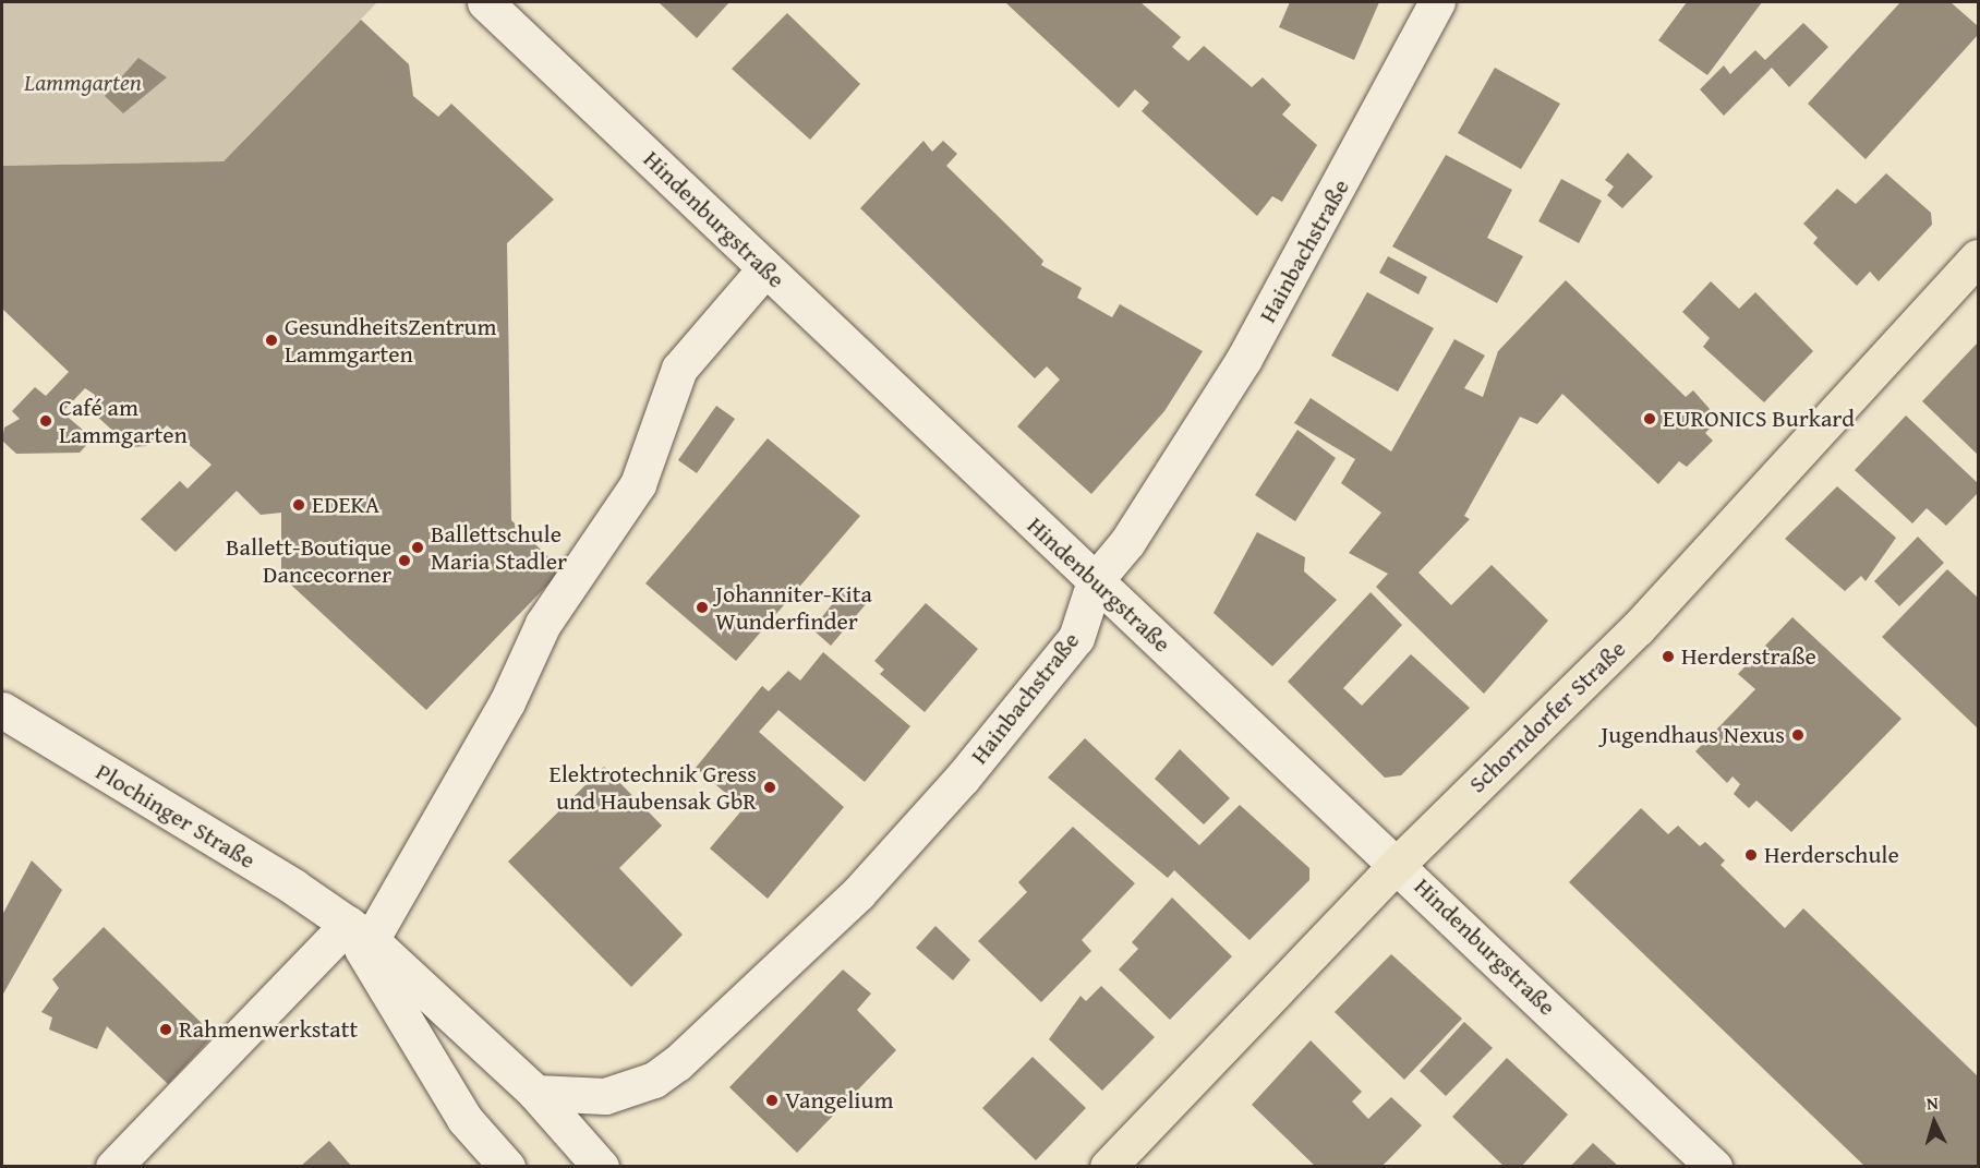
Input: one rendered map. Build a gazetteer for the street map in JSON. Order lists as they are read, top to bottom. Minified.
{"streets":{"main road":["Schorndorfer Straße"],"street":["Hindenburgstraße","Hainbachstraße","Plochinger Straße"]},"crossings":[["Hindenburgstraße","Hainbachstraße"],["Hindenburgstraße","Schorndorfer Straße"],["Hainbachstraße","Plochinger Straße"]],"parks":["Lammgarten"],"places":["GesundheitsZentrum Lammgarten","EURONICS Burkard","Café am Lammgarten","EDEKA","Ballettschule Maria Stadler","Ballett-Boutique Dancecorner","Johanniter-Kita Wunderfinder","Herderstraße","Jugendhaus Nexus","Elektrotechnik Gress und Haubensak GbR","Herderschule","Rahmenwerkstatt","Vangelium"],"north":"top"}
